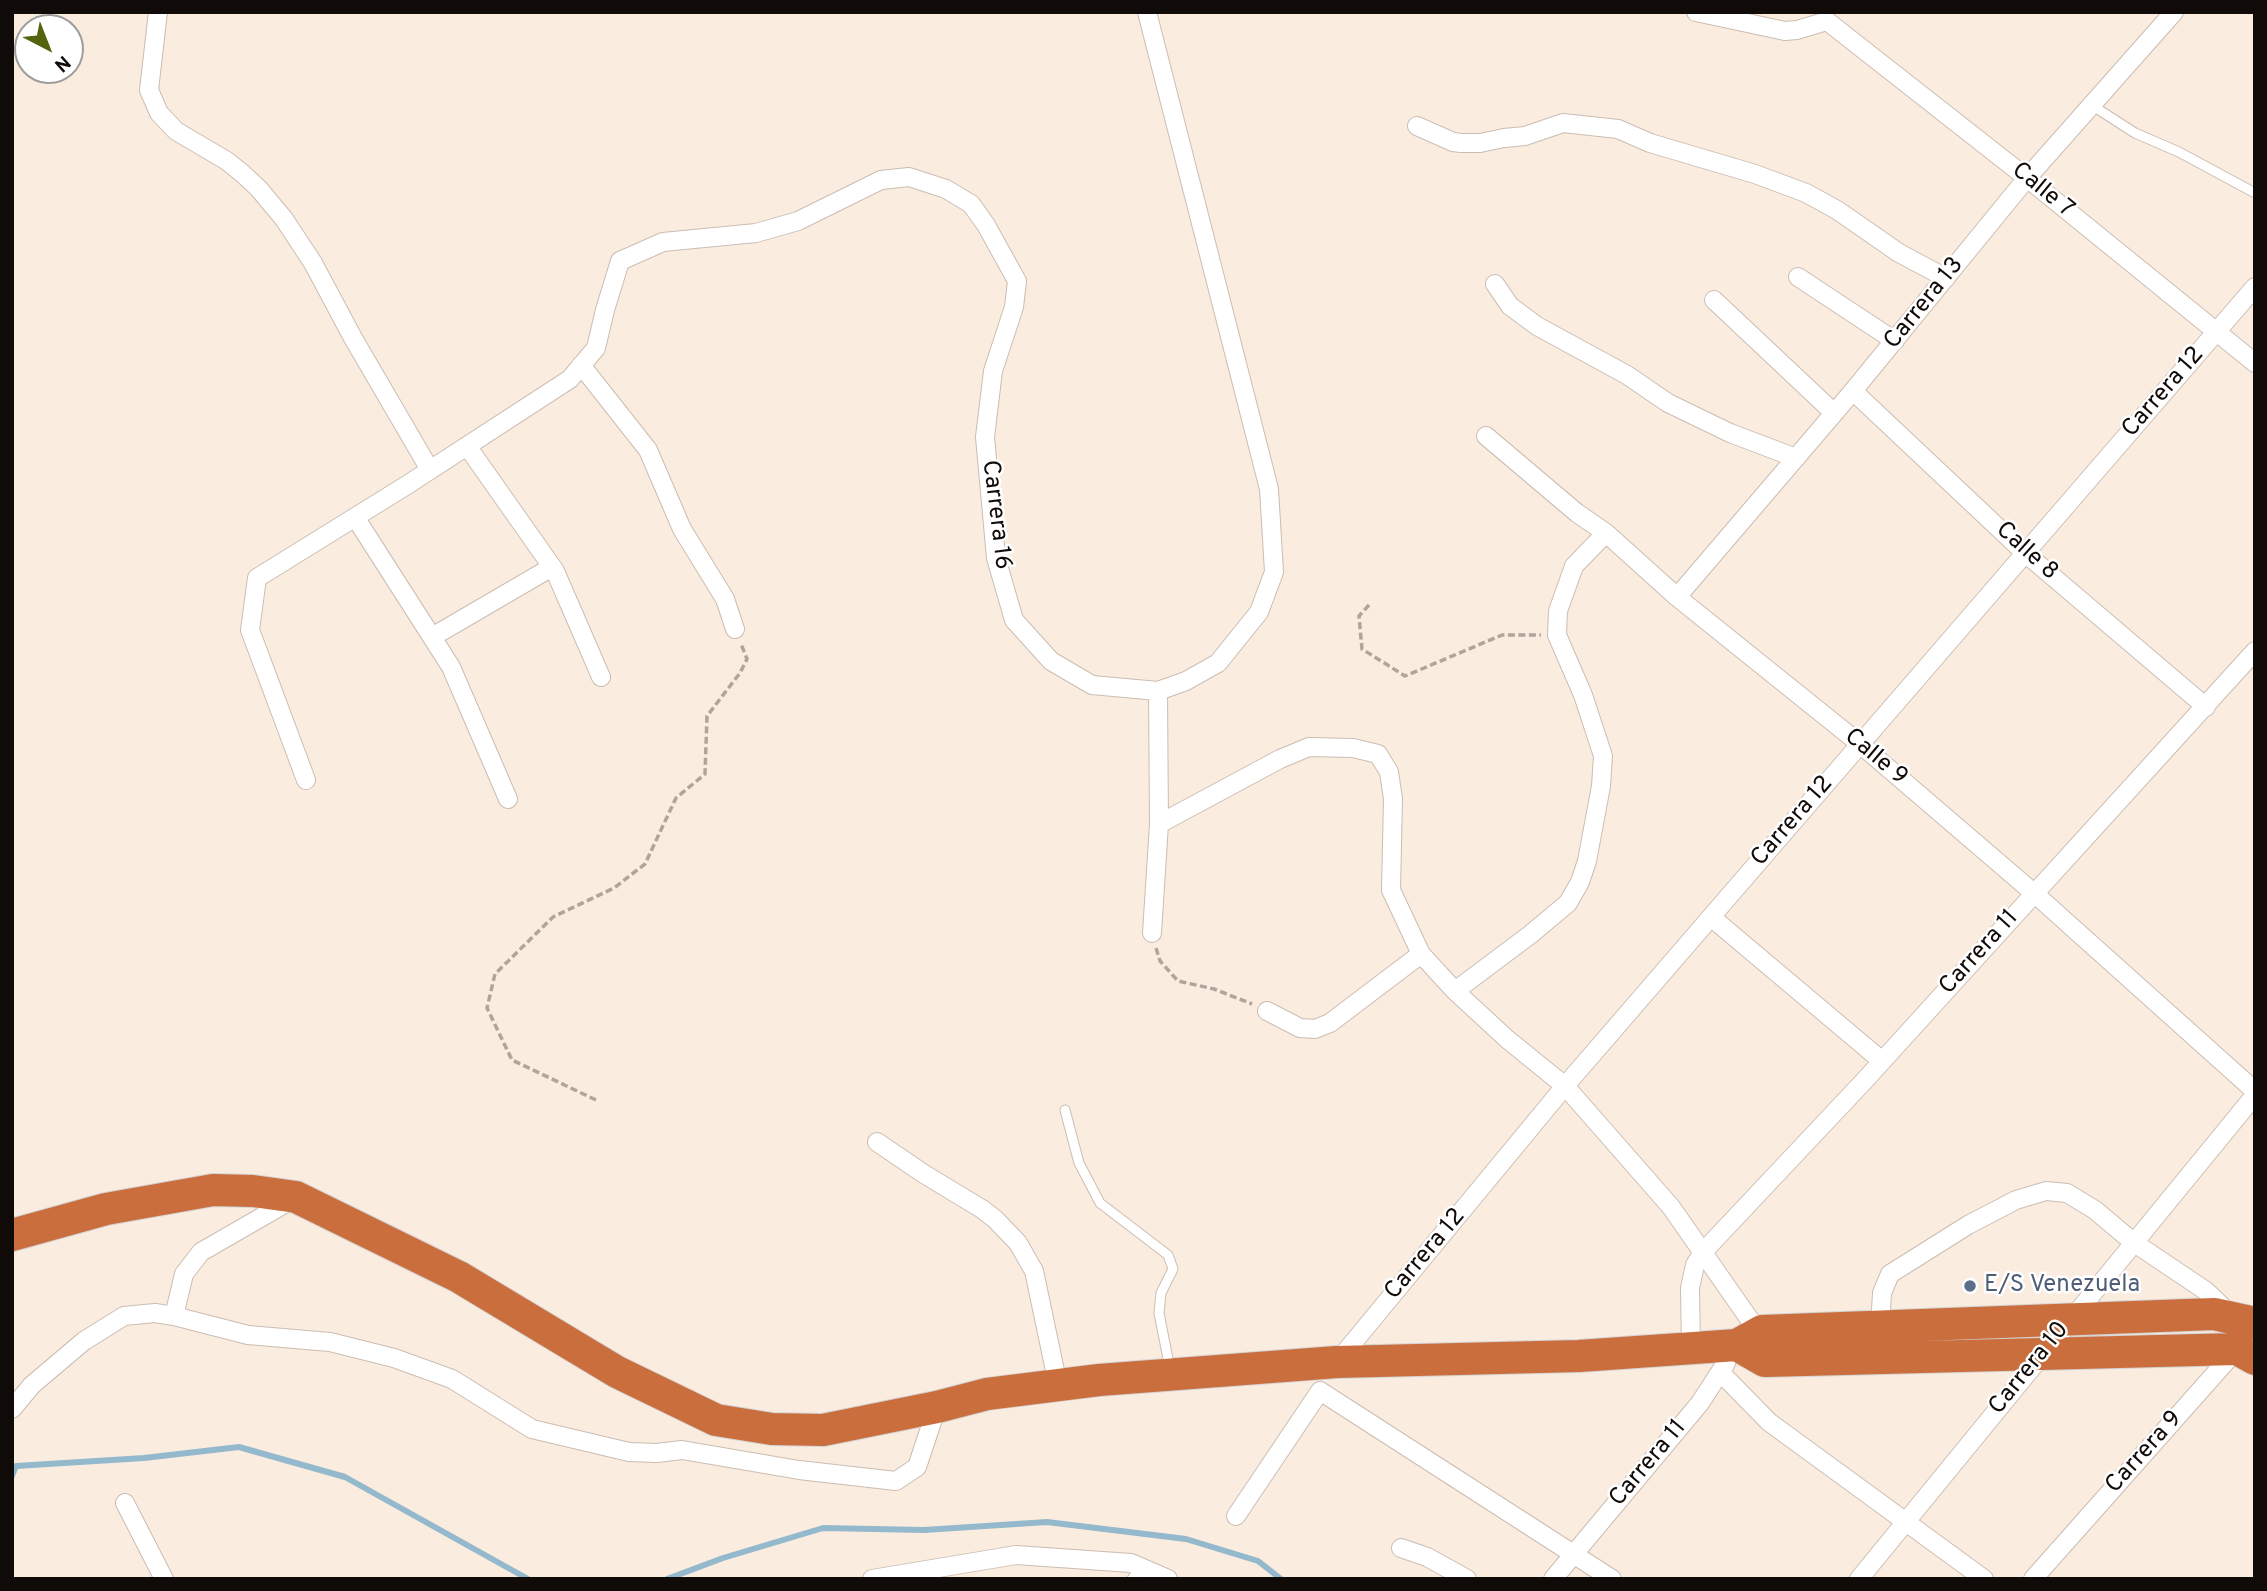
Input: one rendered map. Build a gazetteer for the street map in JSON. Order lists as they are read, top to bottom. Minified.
{"streets":{"street":["Calle 7","Carrera 13","Carrera 12","Carrera 16","Calle 8","Calle 9","Carrera 11","Carrera 10","Carrera 9"]},"crossings":[["Calle 7","Carrera 13"],["Calle 7","Carrera 12"],["Carrera 13","Calle 8"],["Carrera 13","Calle 9"],["Carrera 12","Calle 8"],["Carrera 12","Calle 9"],["Calle 8","Carrera 11"],["Calle 9","Carrera 11"],["Calle 9","Carrera 10"]],"places":["E/S Venezuela"],"north":"bottom right"}
